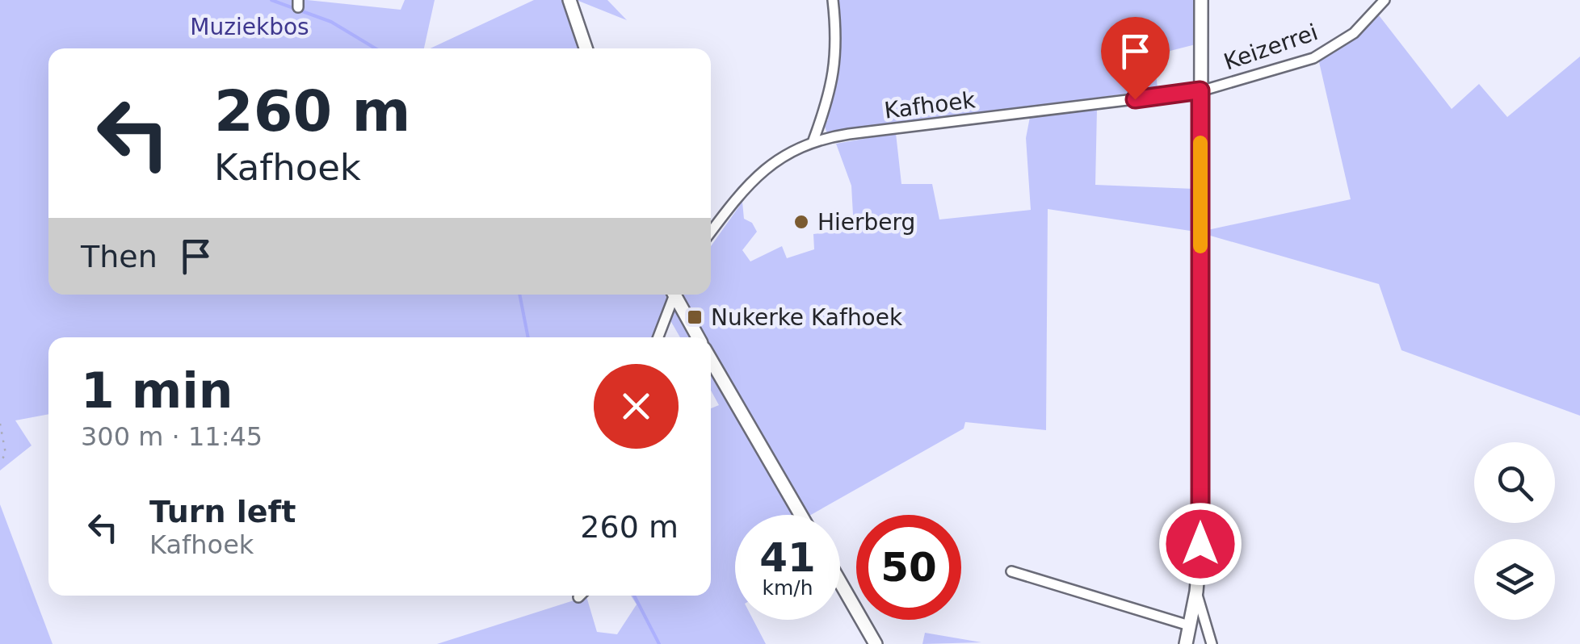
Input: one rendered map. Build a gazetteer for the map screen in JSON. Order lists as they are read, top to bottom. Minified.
{"streets":{"street":["Keizerrei","Kafhoek"]},"crossings":[["Keizerrei","Kafhoek"]],"parks":["Muziekbos"],"places":{"other":["Hierberg"],"transit":["Nukerke Kafhoek"]},"page":{"turn":["260 m","Kafhoek"],"then":"Then","heading":["1 min","300 m · 11:45"],"list":[{"name":"Turn left","note":"Kafhoek","value":"260 m"}],"speed":"41 km/h","limit":"50"}}
